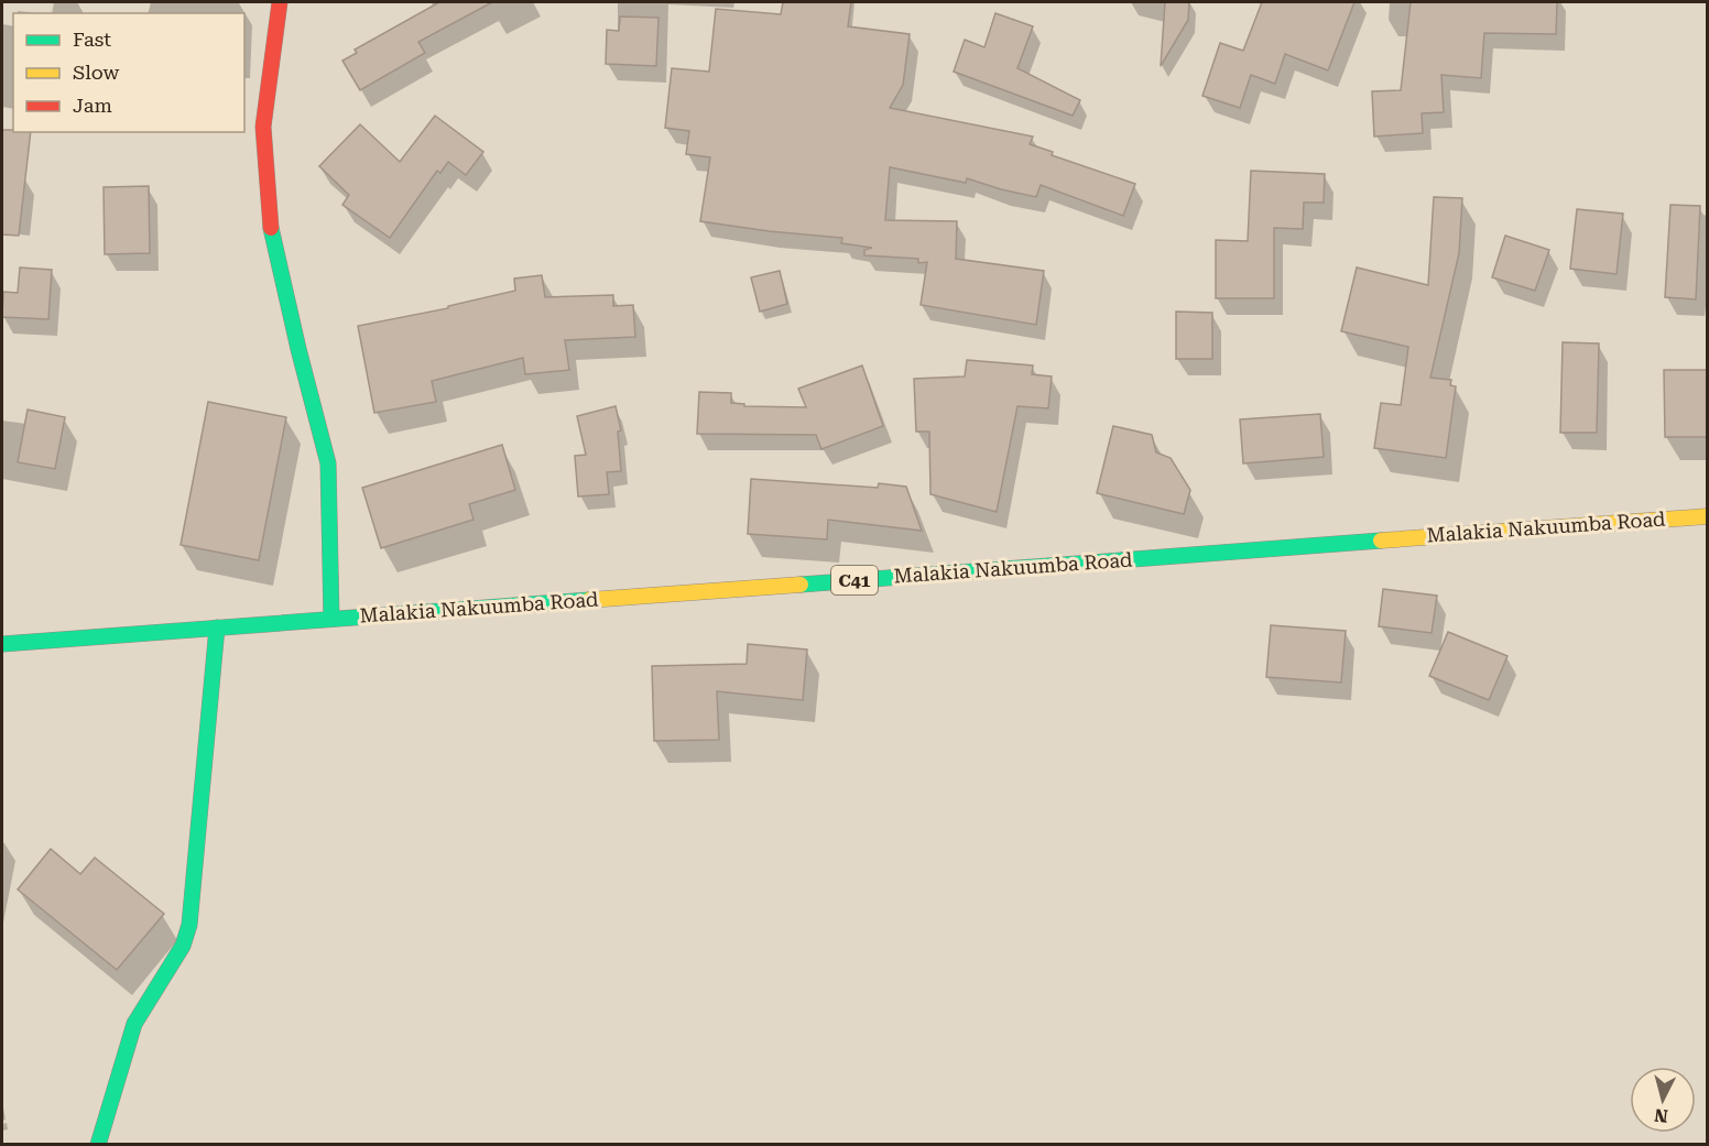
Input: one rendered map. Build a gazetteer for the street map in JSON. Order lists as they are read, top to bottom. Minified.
{"streets":{"main road":["Malakia Nakuumba Road","C41"]},"legend":["Fast","Slow","Jam"],"north":"bottom"}
